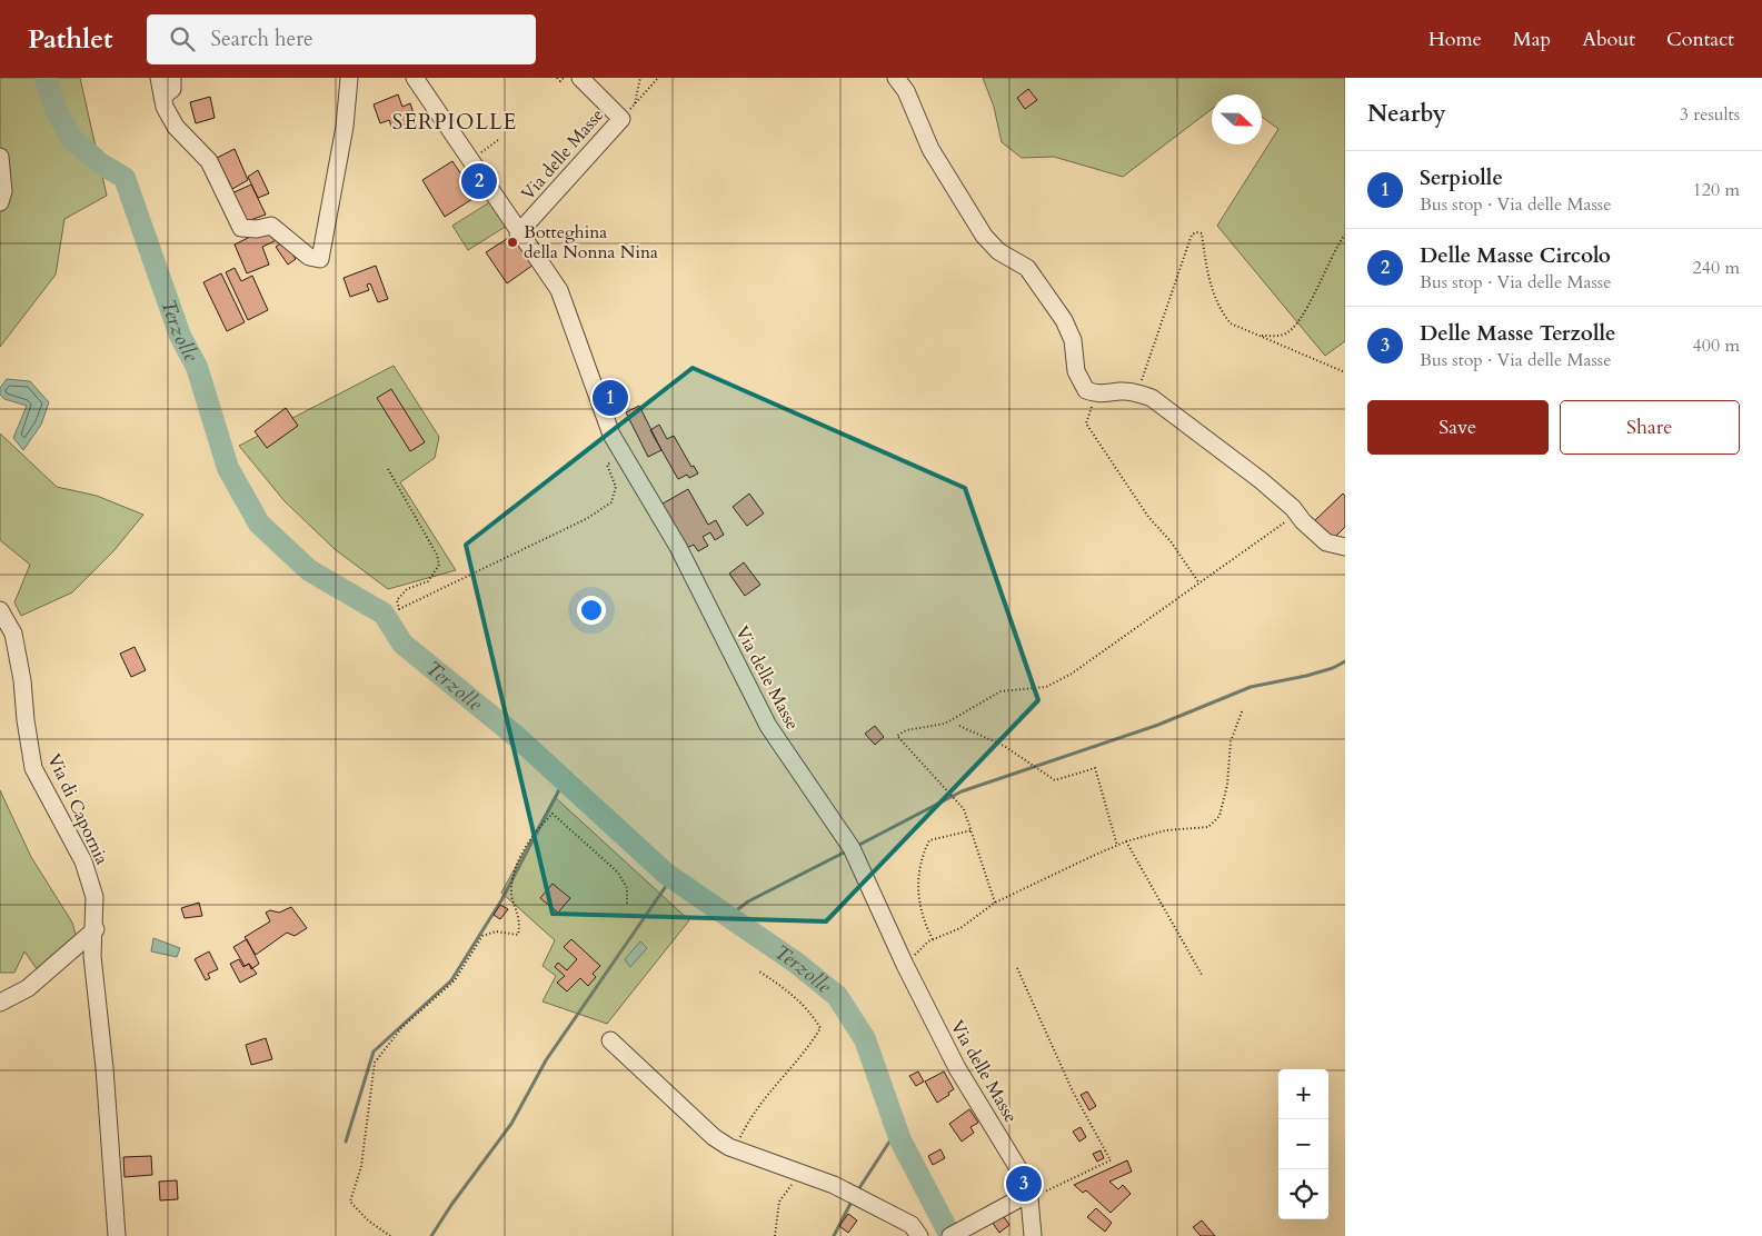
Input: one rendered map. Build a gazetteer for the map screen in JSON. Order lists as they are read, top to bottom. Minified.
{"streets":{"street":["Via delle Masse","Via di Capornia"]},"districts":["SERPIOLLE"],"water":["Terzolle"],"places":["Botteghina della Nonna Nina"],"north":"right","page":{"header":"Pathlet","search":"Search here","nav":["Home","Map","About","Contact"],"heading":["Nearby","3 results"],"list":[{"mark":"1","name":"Serpiolle","note":"Bus stop · Via delle Masse","value":"120 m"},{"mark":"2","name":"Delle Masse Circolo","note":"Bus stop · Via delle Masse","value":"240 m"},{"mark":"3","name":"Delle Masse Terzolle","note":"Bus stop · Via delle Masse","value":"400 m"}],"pins":["2","1","3"],"buttons":["Save","Share"],"map_buttons":["+","−"]}}
